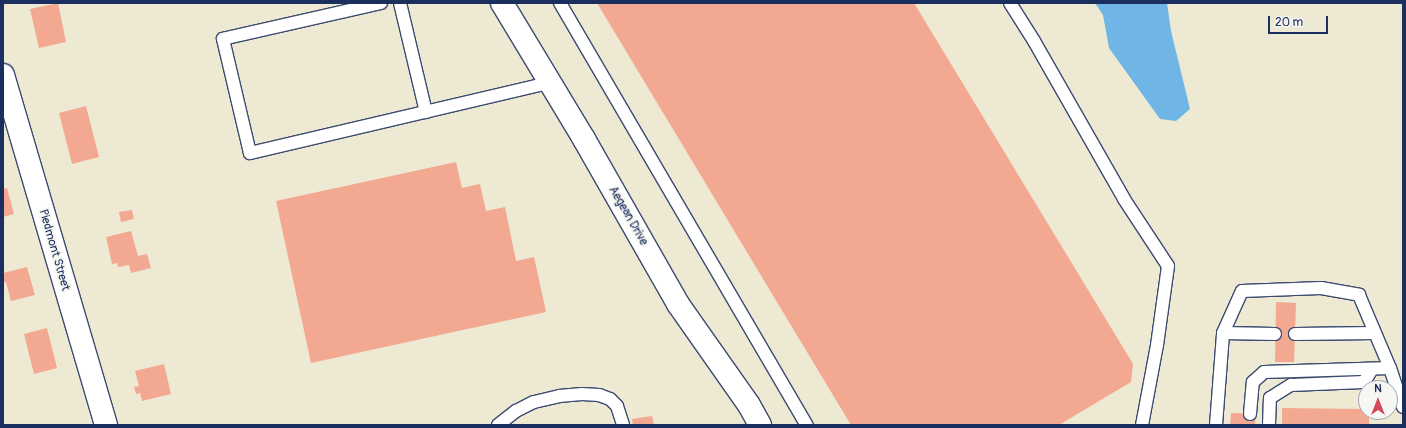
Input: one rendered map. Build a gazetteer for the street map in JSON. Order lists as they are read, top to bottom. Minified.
{"streets":{"street":["Aegean Drive","Piedmont Street"]},"scale_bar":"20 m","north":"top"}
